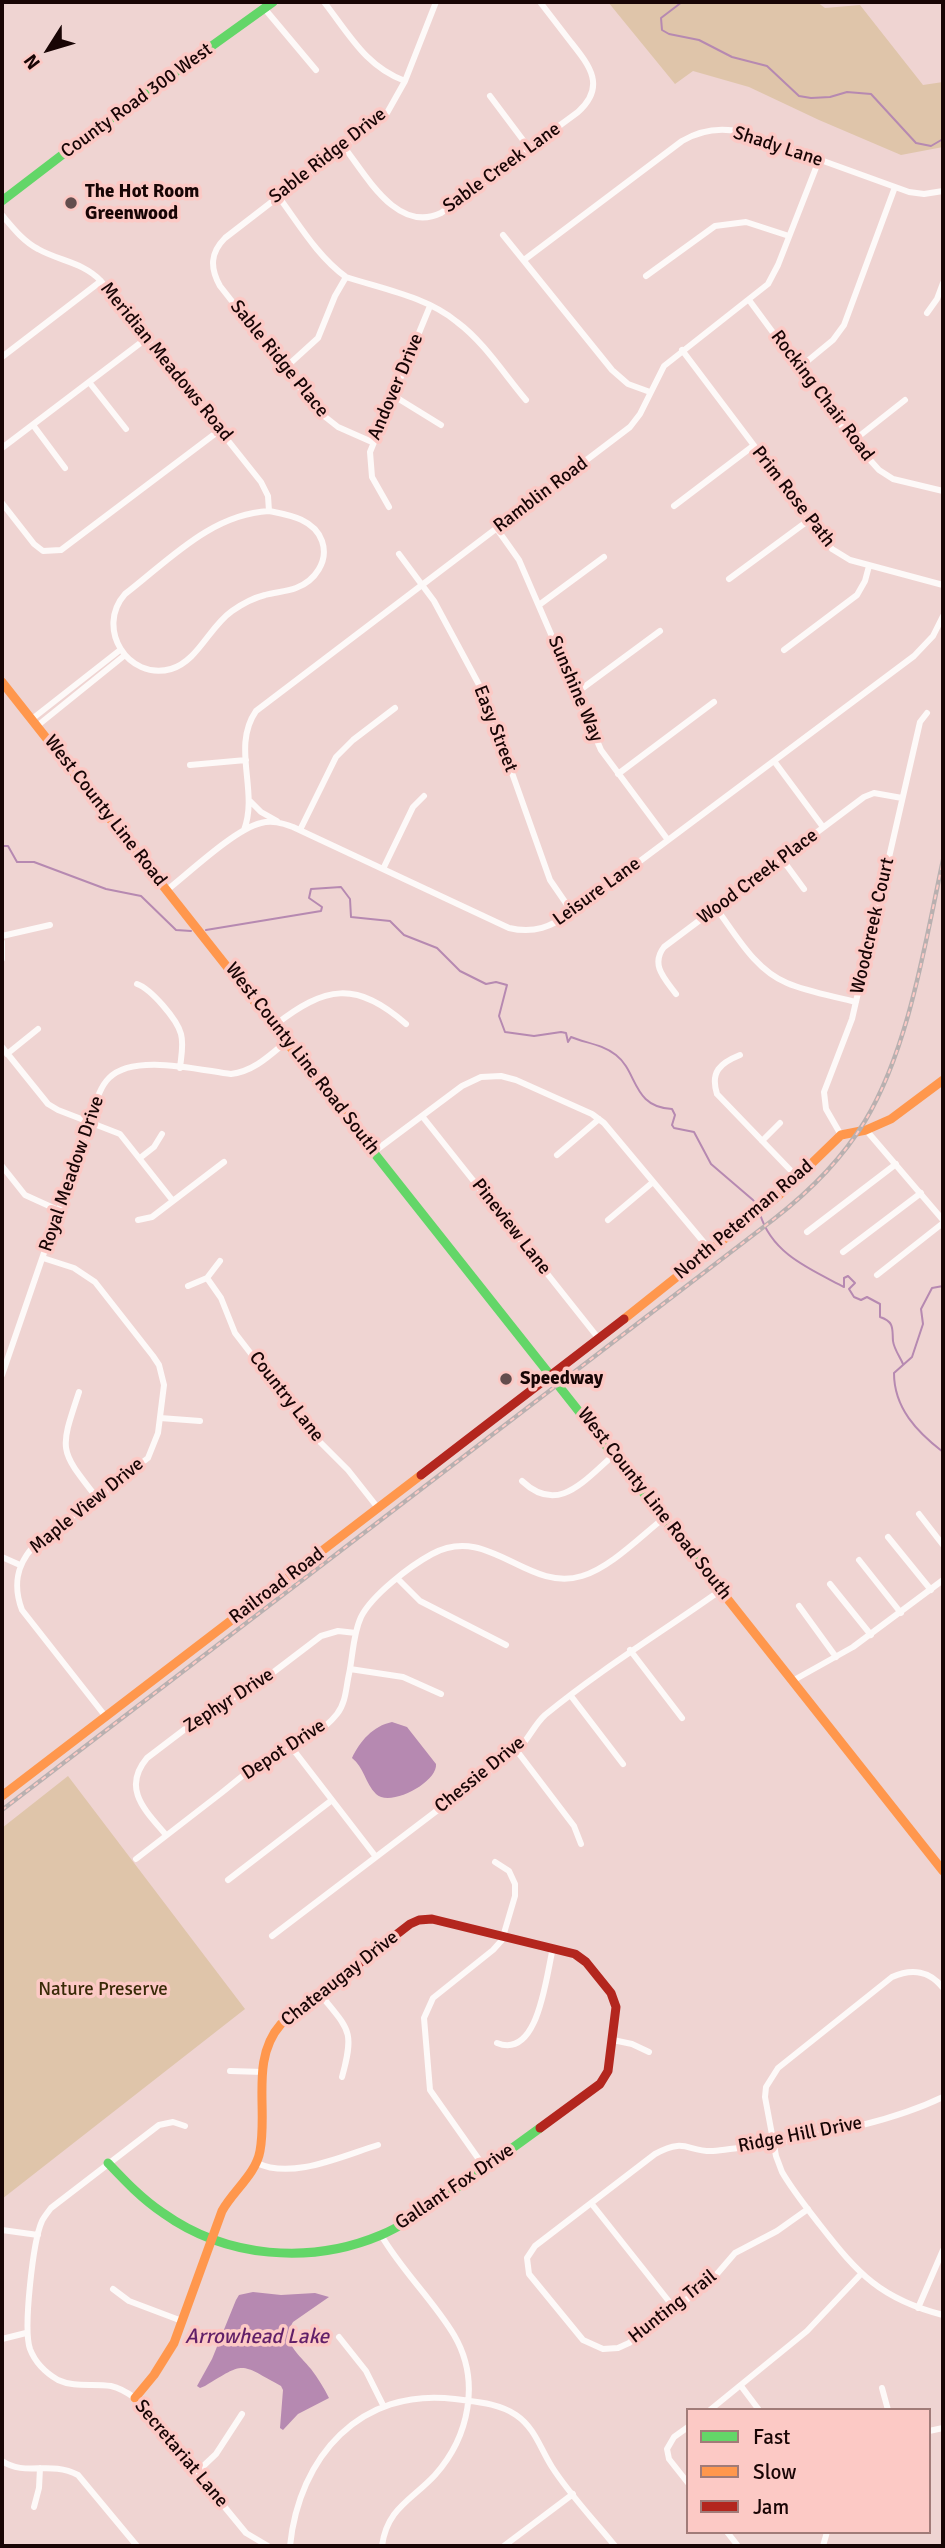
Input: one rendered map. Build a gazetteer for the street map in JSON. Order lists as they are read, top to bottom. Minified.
{"streets":{"street":["County Road 300 West","Shady Lane","Sable Ridge Drive","Sable Creek Lane","Sable Ridge Place","Meridian Meadows Road","Andover Drive","Rocking Chair Road","Ramblin Road","Prim Rose Path","Sunshine Way","Easy Street","West County Line Road","Wood Creek Place","Leisure Lane","Woodcreek Court","West County Line Road South","Royal Meadow Drive","North Peterman Road","Pineview Lane","Country Lane","Maple View Drive","Railroad Road","Zephyr Drive","Depot Drive","Chessie Drive","Chateaugay Drive","Ridge Hill Drive","Gallant Fox Drive","Hunting Trail","Secretariat Lane"]},"crossings":[["Shady Lane","Ramblin Road"],["Sable Ridge Drive","Sable Creek Lane"],["Sable Ridge Drive","Sable Ridge Place"],["Sable Ridge Place","Andover Drive"],["Rocking Chair Road","Ramblin Road"],["Ramblin Road","Prim Rose Path"],["Ramblin Road","Sunshine Way"],["Ramblin Road","Easy Street"],["Sunshine Way","Leisure Lane"],["Easy Street","Leisure Lane"],["West County Line Road","West County Line Road South"],["Wood Creek Place","Woodcreek Court"],["Woodcreek Court","North Peterman Road"],["West County Line Road South","Royal Meadow Drive"],["West County Line Road South","North Peterman Road"],["West County Line Road South","Railroad Road"],["West County Line Road South","Depot Drive"],["West County Line Road South","Chessie Drive"],["Royal Meadow Drive","Maple View Drive"],["North Peterman Road","Pineview Lane"],["North Peterman Road","Railroad Road"],["Country Lane","Railroad Road"],["Zephyr Drive","Depot Drive"],["Chateaugay Drive","Gallant Fox Drive"],["Ridge Hill Drive","Hunting Trail"],["Gallant Fox Drive","Secretariat Lane"]],"water":["Arrowhead Lake"],"parks":["Nature Preserve"],"places":["The Hot Room Greenwood","Speedway"],"legend":["Fast","Slow","Jam"],"north":"bottom left"}
